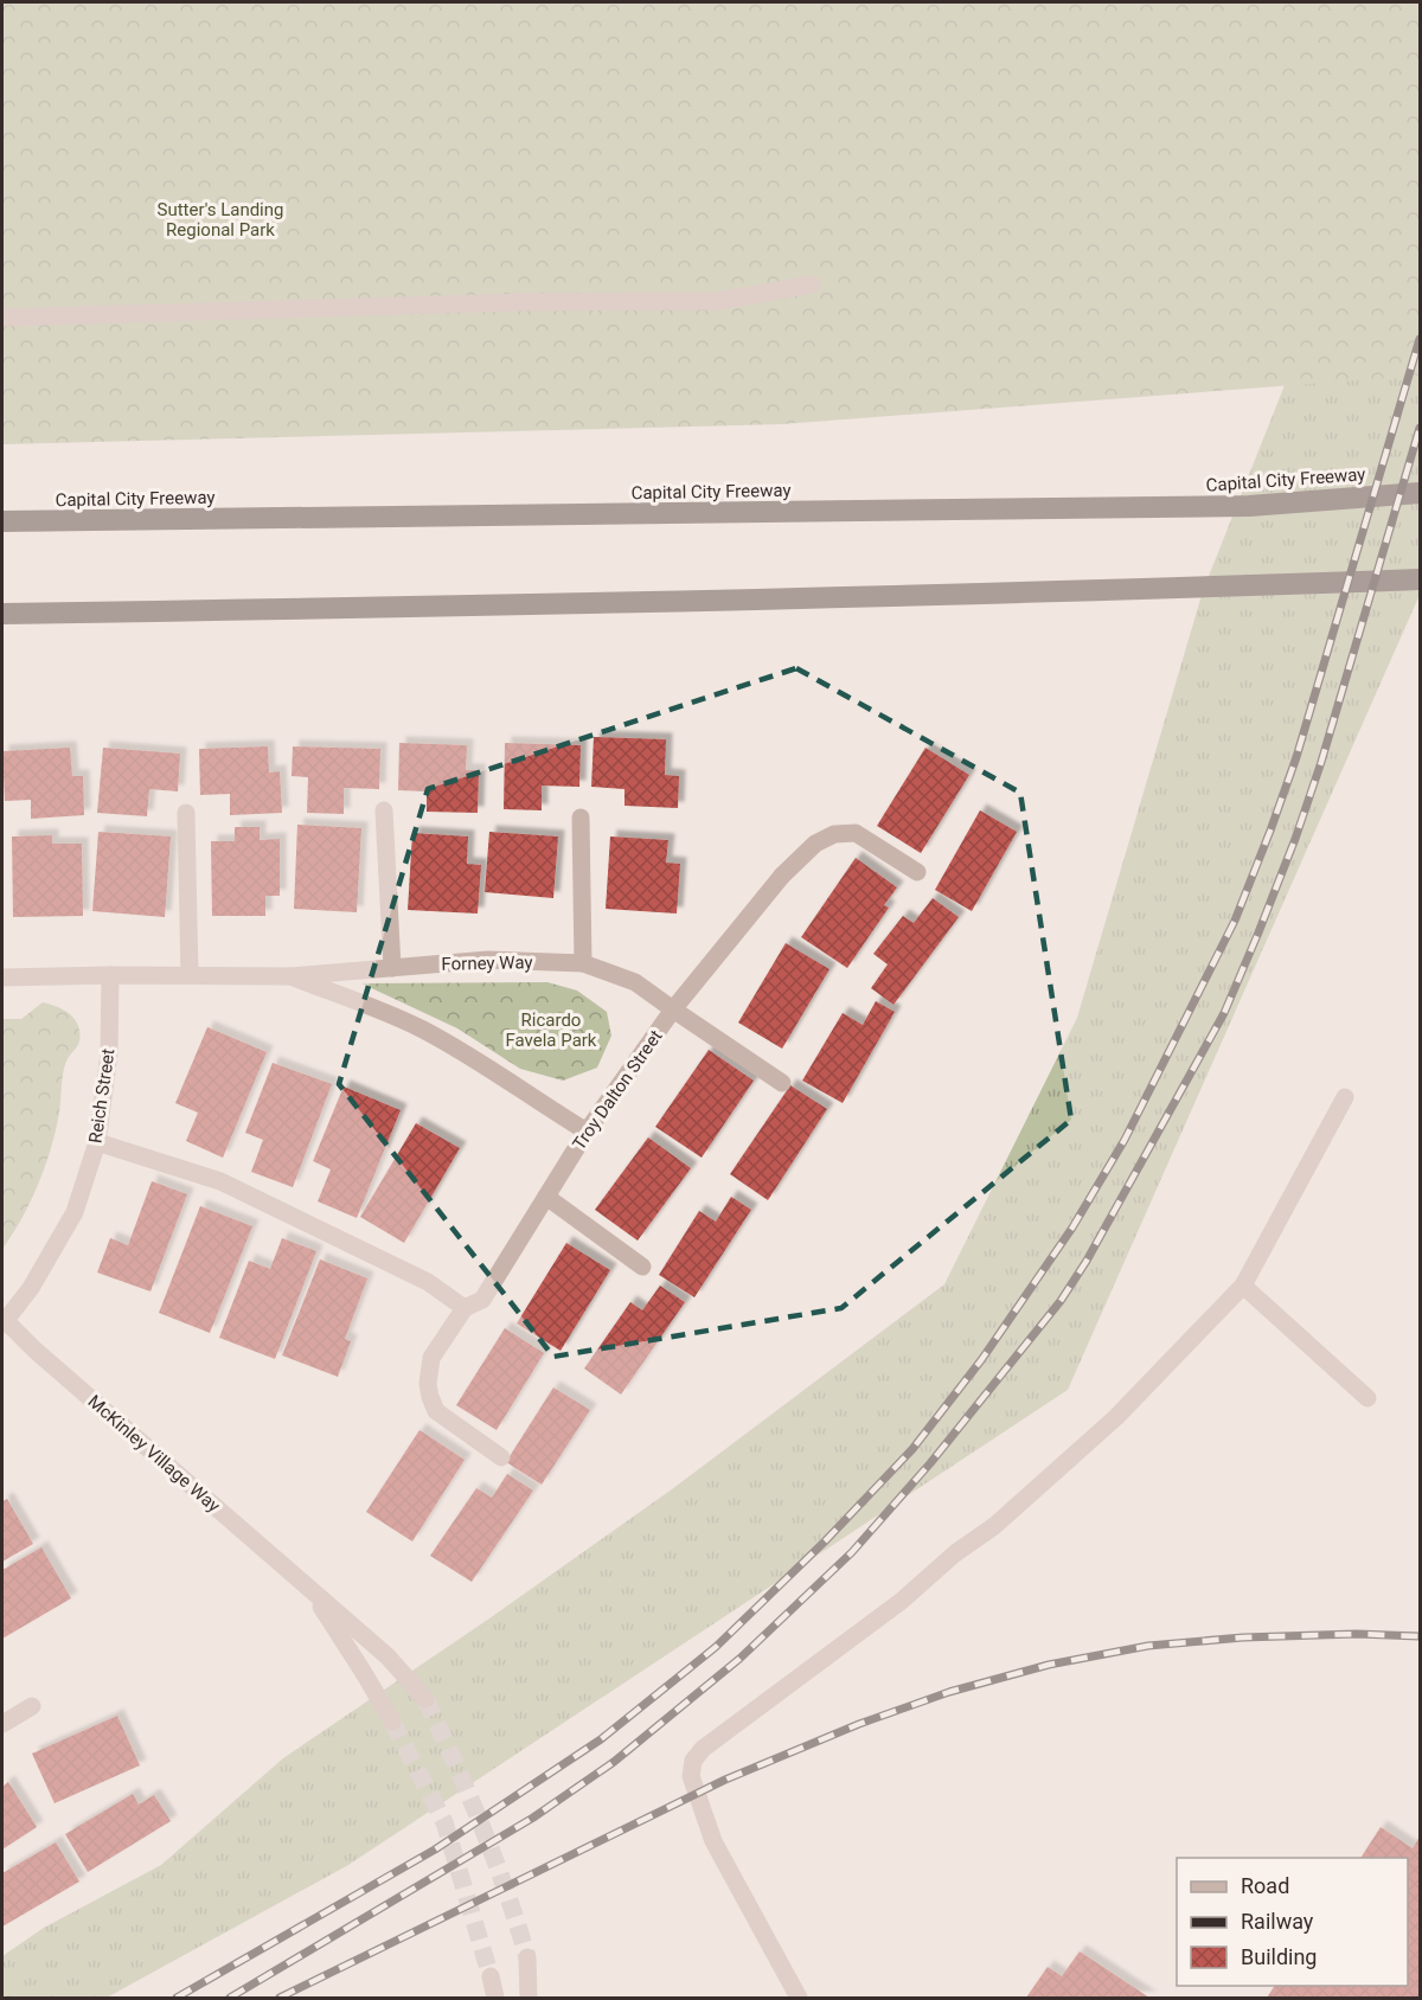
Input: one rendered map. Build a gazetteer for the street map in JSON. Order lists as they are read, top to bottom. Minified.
{"streets":{"highway":["Capital City Freeway"],"street":["Forney Way","Troy Dalton Street","Reich Street","McKinley Village Way"]},"crossings":[["Forney Way","Troy Dalton Street"],["Forney Way","Reich Street"],["Reich Street","McKinley Village Way"]],"parks":["Sutter's Landing Regional Park","Ricardo Favela Park"],"legend":["Road","Railway","Building"]}
